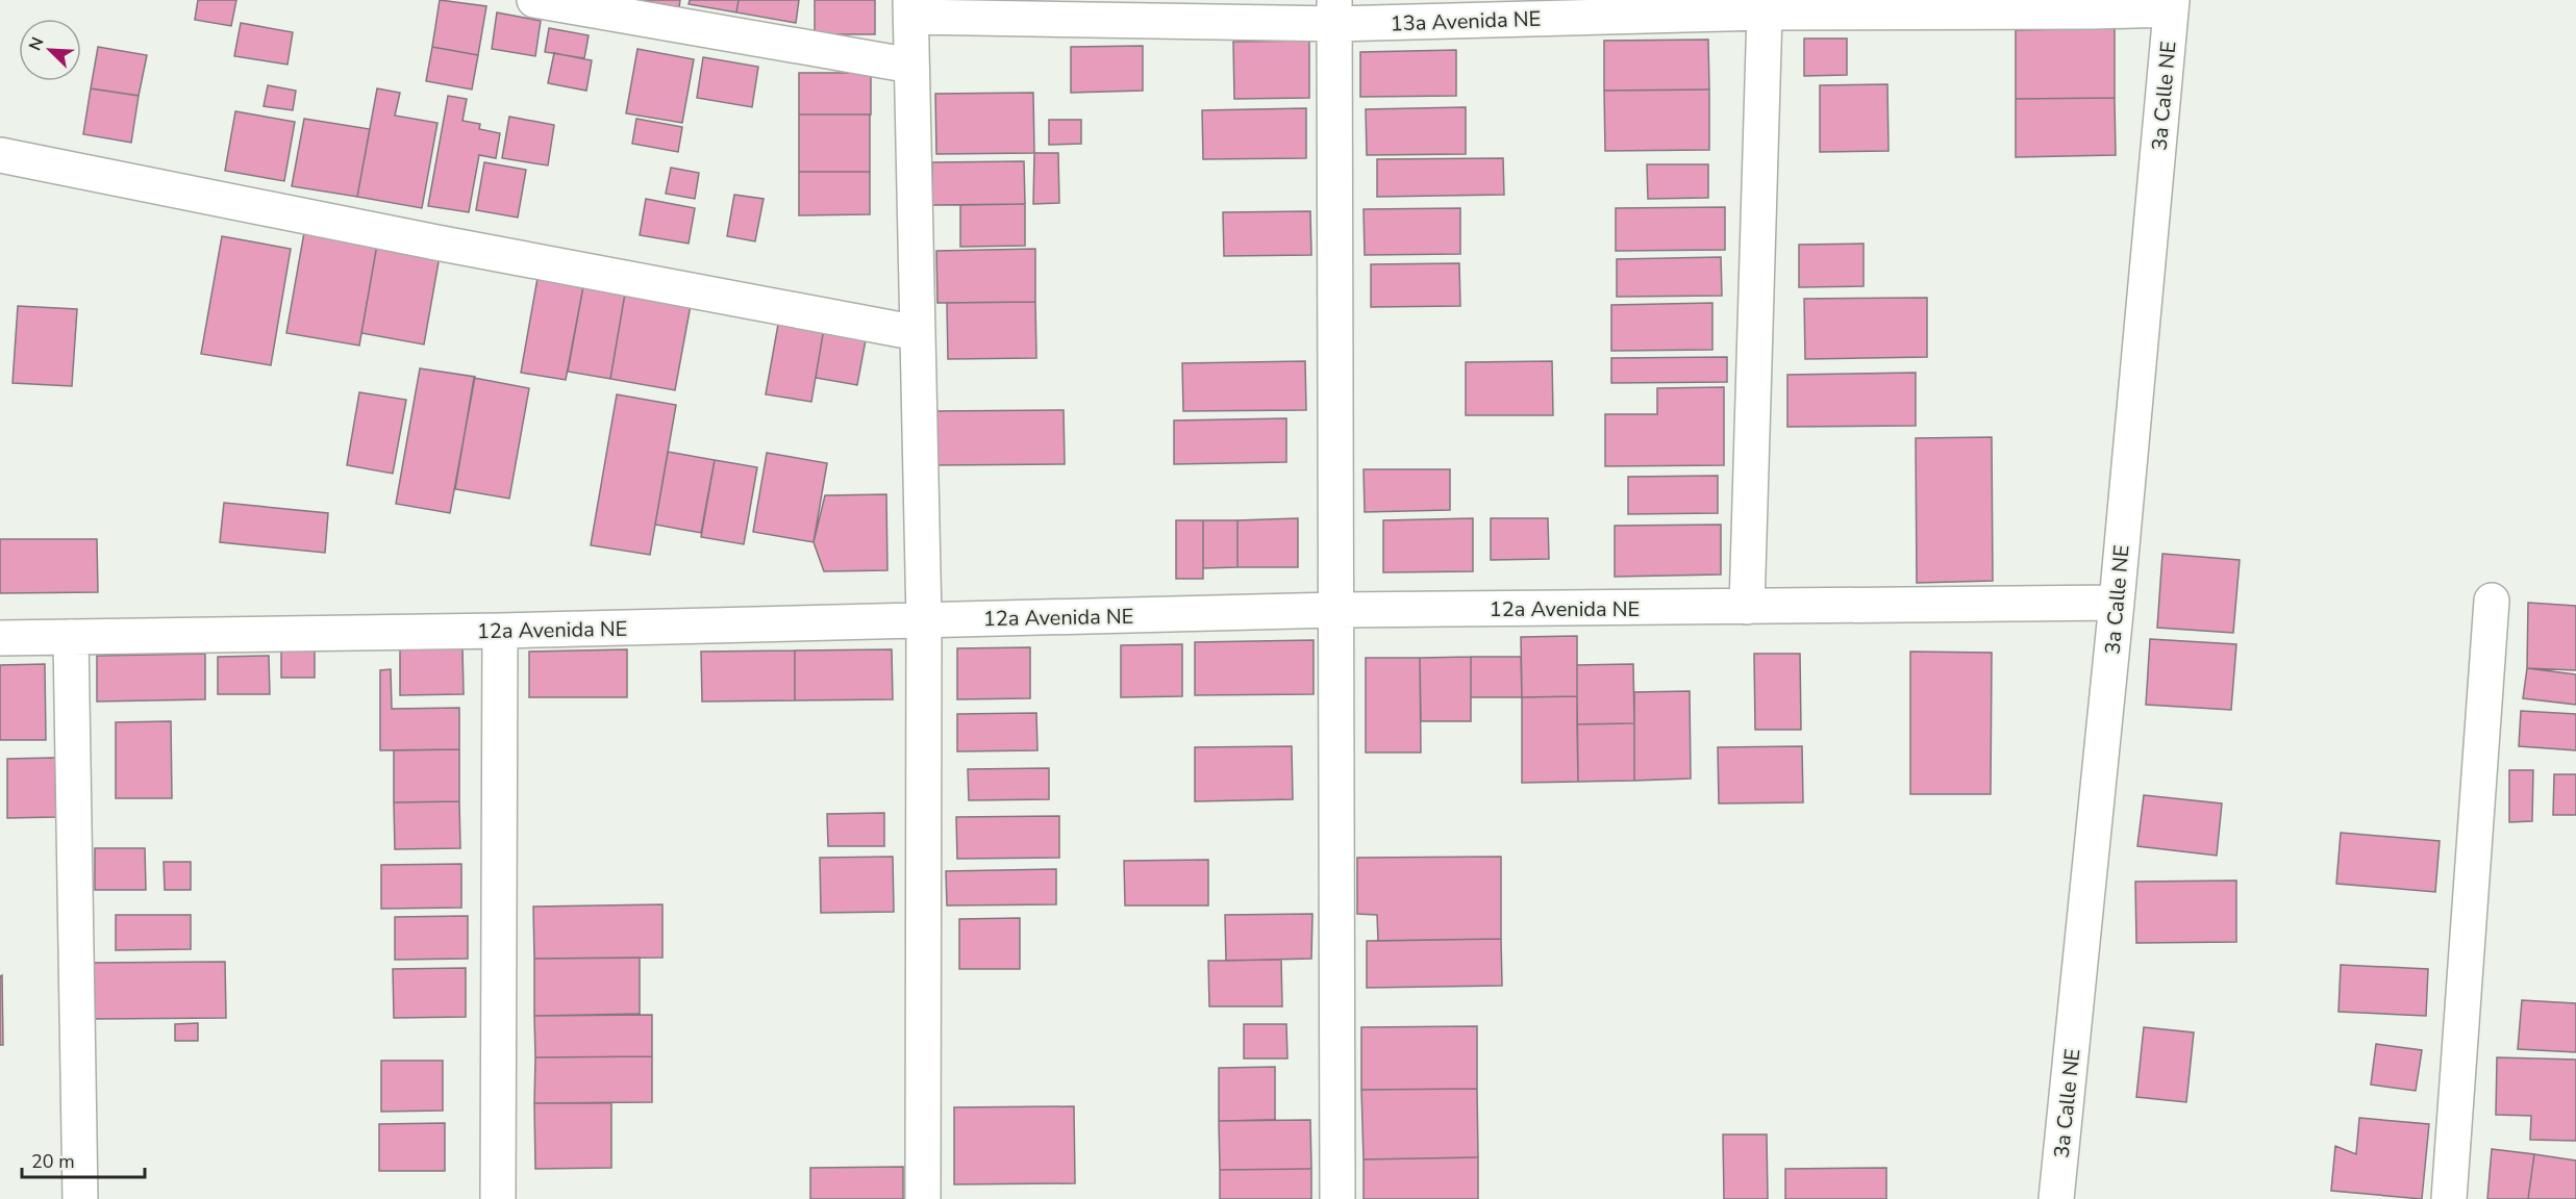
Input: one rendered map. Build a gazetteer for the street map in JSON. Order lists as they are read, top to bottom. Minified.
{"streets":{"street":["13a Avenida NE","3a Calle NE","12a Avenida NE"]},"crossings":[["13a Avenida NE","3a Calle NE"],["3a Calle NE","12a Avenida NE"]],"scale_bar":"20 m","north":"top left"}
